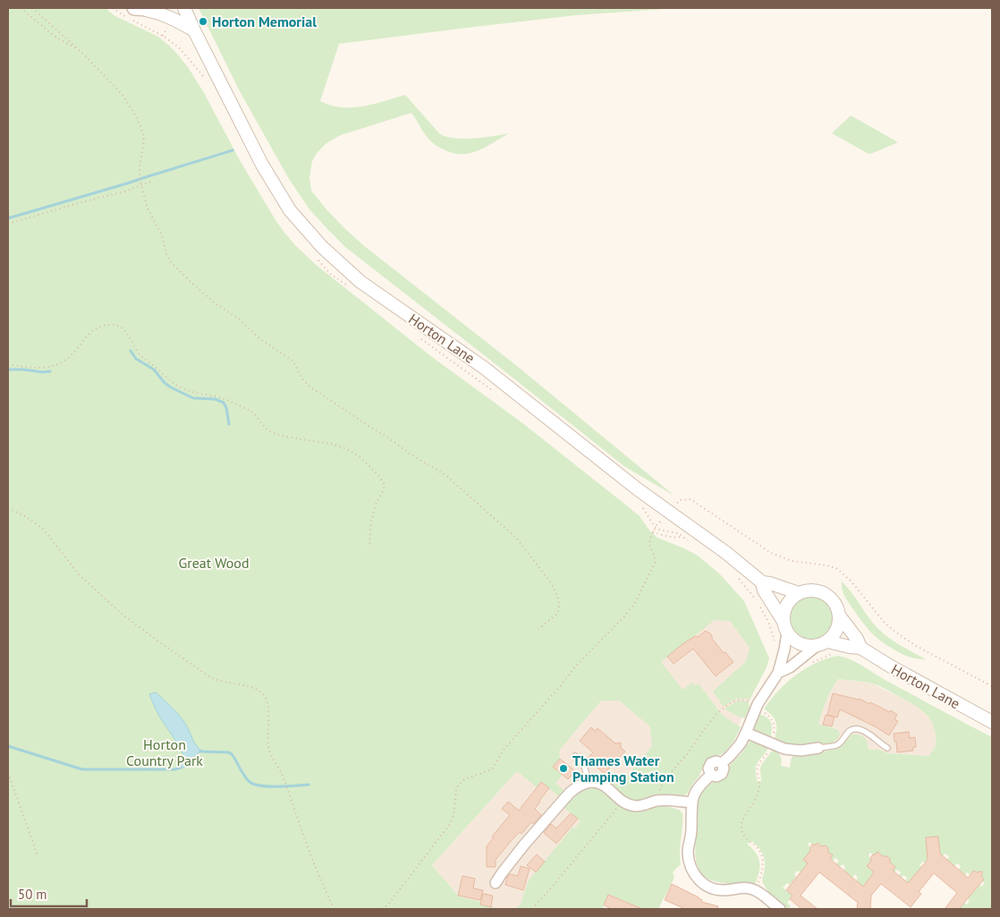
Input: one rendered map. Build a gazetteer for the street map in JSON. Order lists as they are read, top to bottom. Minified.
{"streets":{"street":["Horton Lane"]},"parks":["Great Wood","Horton Country Park"],"places":["Horton Memorial","Thames Water Pumping Station"],"scale_bar":"50 m"}
